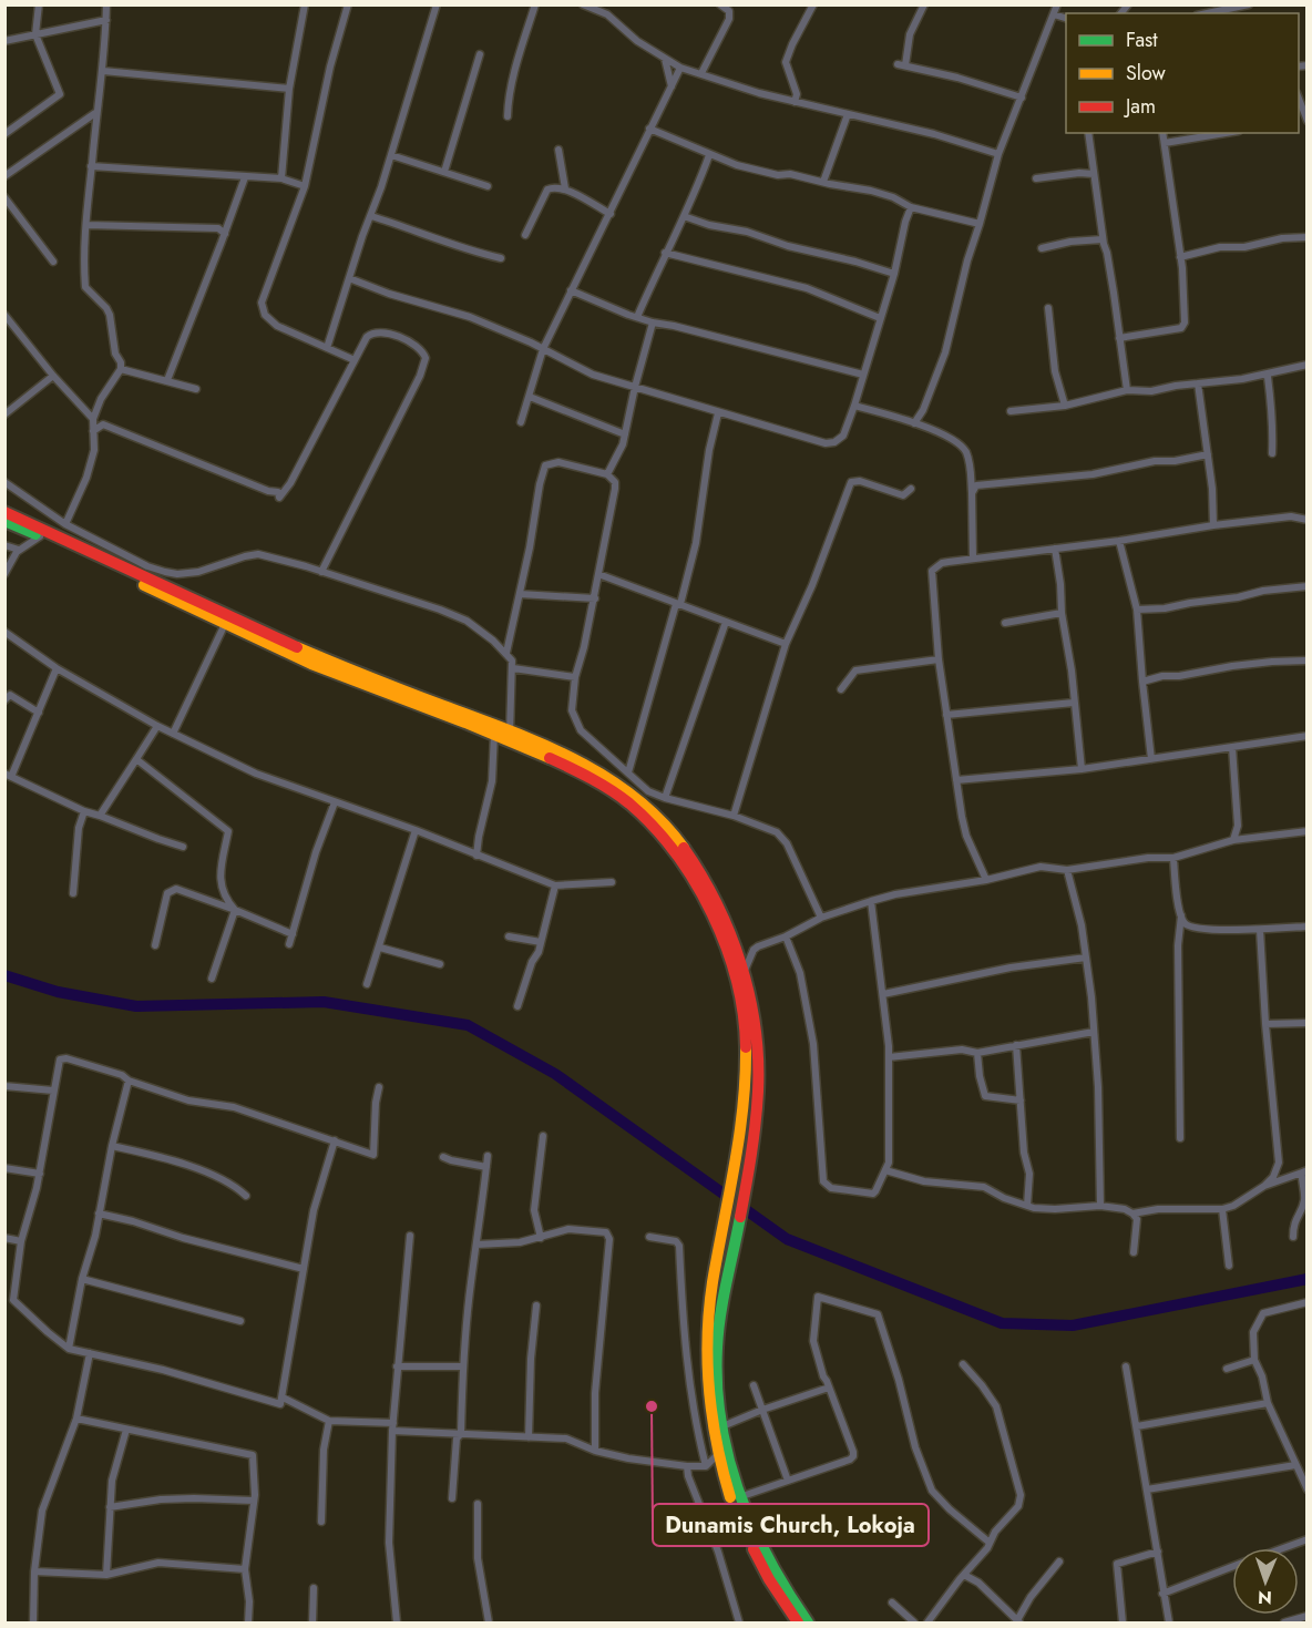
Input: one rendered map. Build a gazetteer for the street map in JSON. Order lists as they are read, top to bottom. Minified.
{"places":["Dunamis Church, Lokoja"],"legend":["Fast","Slow","Jam"],"north":"bottom"}
